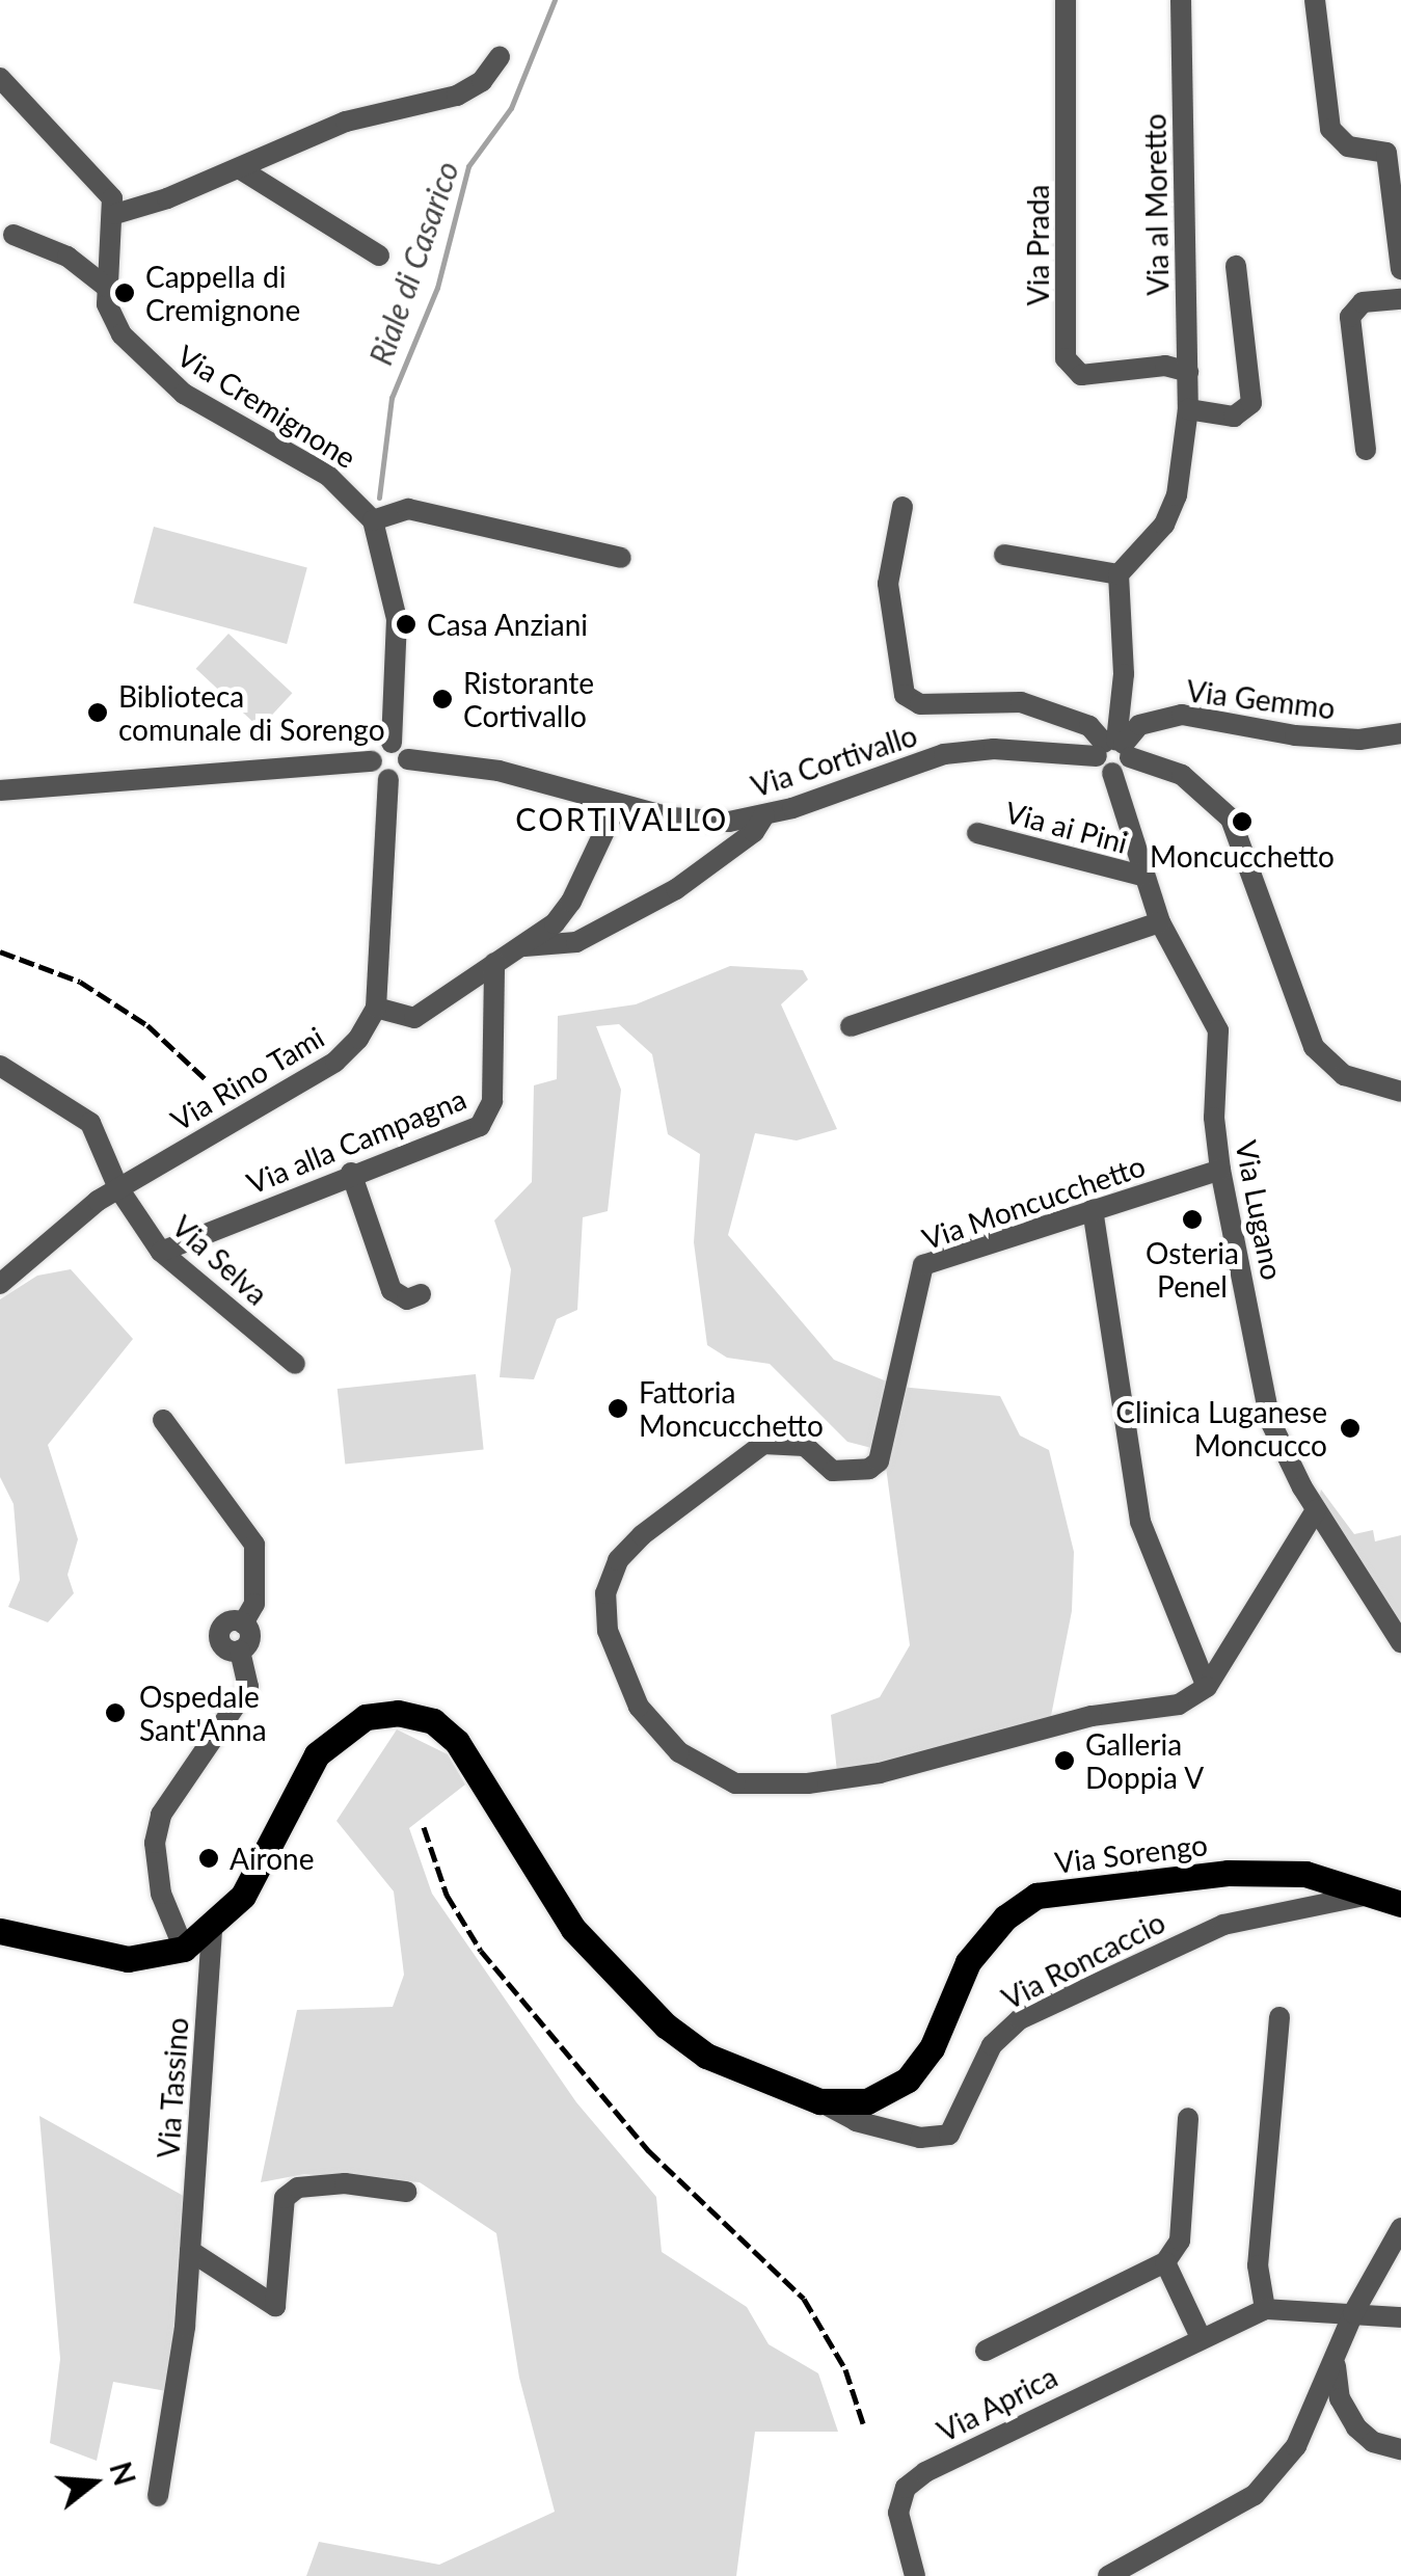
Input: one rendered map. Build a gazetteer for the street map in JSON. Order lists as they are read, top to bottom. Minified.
{"streets":{"main road":["Via Sorengo"],"street":["Via al Moretto","Via Prada","Via Cremignone","Via Gemmo","Via Cortivallo","Via ai Pini","Via Rino Tami","Via alla Campagna","Via Moncucchetto","Via Lugano","Via Selva","Via Roncaccio","Via Tassino","Via Aprica"]},"crossings":[["Via al Moretto","Via Prada"],["Via Gemmo","Via Cortivallo"],["Via Gemmo","Via Lugano"],["Via ai Pini","Via Lugano"],["Via Rino Tami","Via Selva"],["Via alla Campagna","Via Selva"],["Via Moncucchetto","Via Lugano"],["Via Sorengo","Via Roncaccio"],["Via Sorengo","Via Tassino"]],"districts":["CORTIVALLO"],"water":["Riale di Casarico"],"places":["Cappella di Cremignone","Casa Anziani","Ristorante Cortivallo","Biblioteca comunale di Sorengo","Moncucchetto","Osteria Penel","Fattoria Moncucchetto","Clinica Luganese Moncucco","Ospedale Sant'Anna","Galleria Doppia V","Airone"],"north":"right"}
